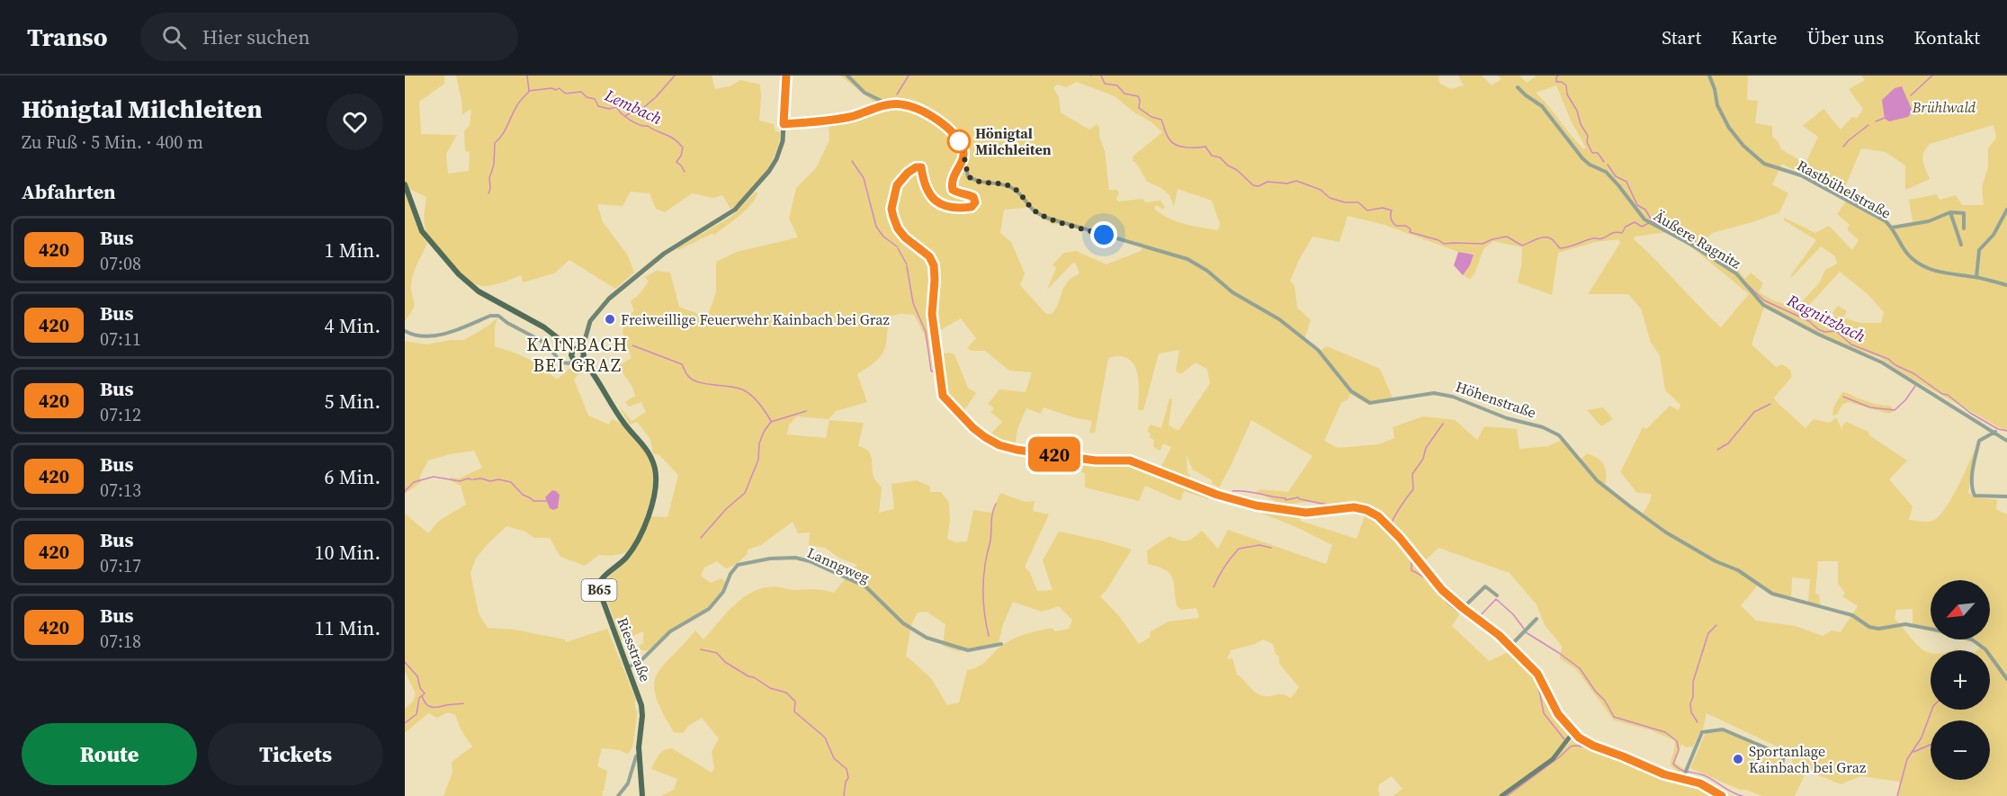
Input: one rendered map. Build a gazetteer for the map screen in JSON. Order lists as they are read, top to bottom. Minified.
{"streets":{"main road":["Höhenstraße","B65","Riesstraße"],"street":["Rastbühelstraße","Äußere Ragnitz","Lanngweg"]},"crossings":[["Lanngweg","Riesstraße"]],"districts":["KAINBACH BEI GRAZ"],"water":["Lembach","Ragnitzbach"],"parks":["Brühlwald"],"places":["Hönigtal Milchleiten","Freiweillige Feuerwehr Kainbach bei Graz","Sportanlage Kainbach bei Graz"],"lines":["bus line 420"],"north":"bottom left","page":{"header":"Transo","search":"Hier suchen","nav":["Start","Karte","Über uns","Kontakt"],"heading":[["Hönigtal Milchleiten","Zu Fuß · 5 Min. · 400 m"],"Abfahrten"],"on_map":"420","list":[{"mark":"420","name":"Bus","note":"07:08","value":"1 Min."},{"mark":"420","name":"Bus","note":"07:11","value":"4 Min."},{"mark":"420","name":"Bus","note":"07:12","value":"5 Min."},{"mark":"420","name":"Bus","note":"07:13","value":"6 Min."},{"mark":"420","name":"Bus","note":"07:17","value":"10 Min."},{"mark":"420","name":"Bus","note":"07:18","value":"11 Min."}],"map_buttons":["+","−"],"buttons":["Route","Tickets"]}}
